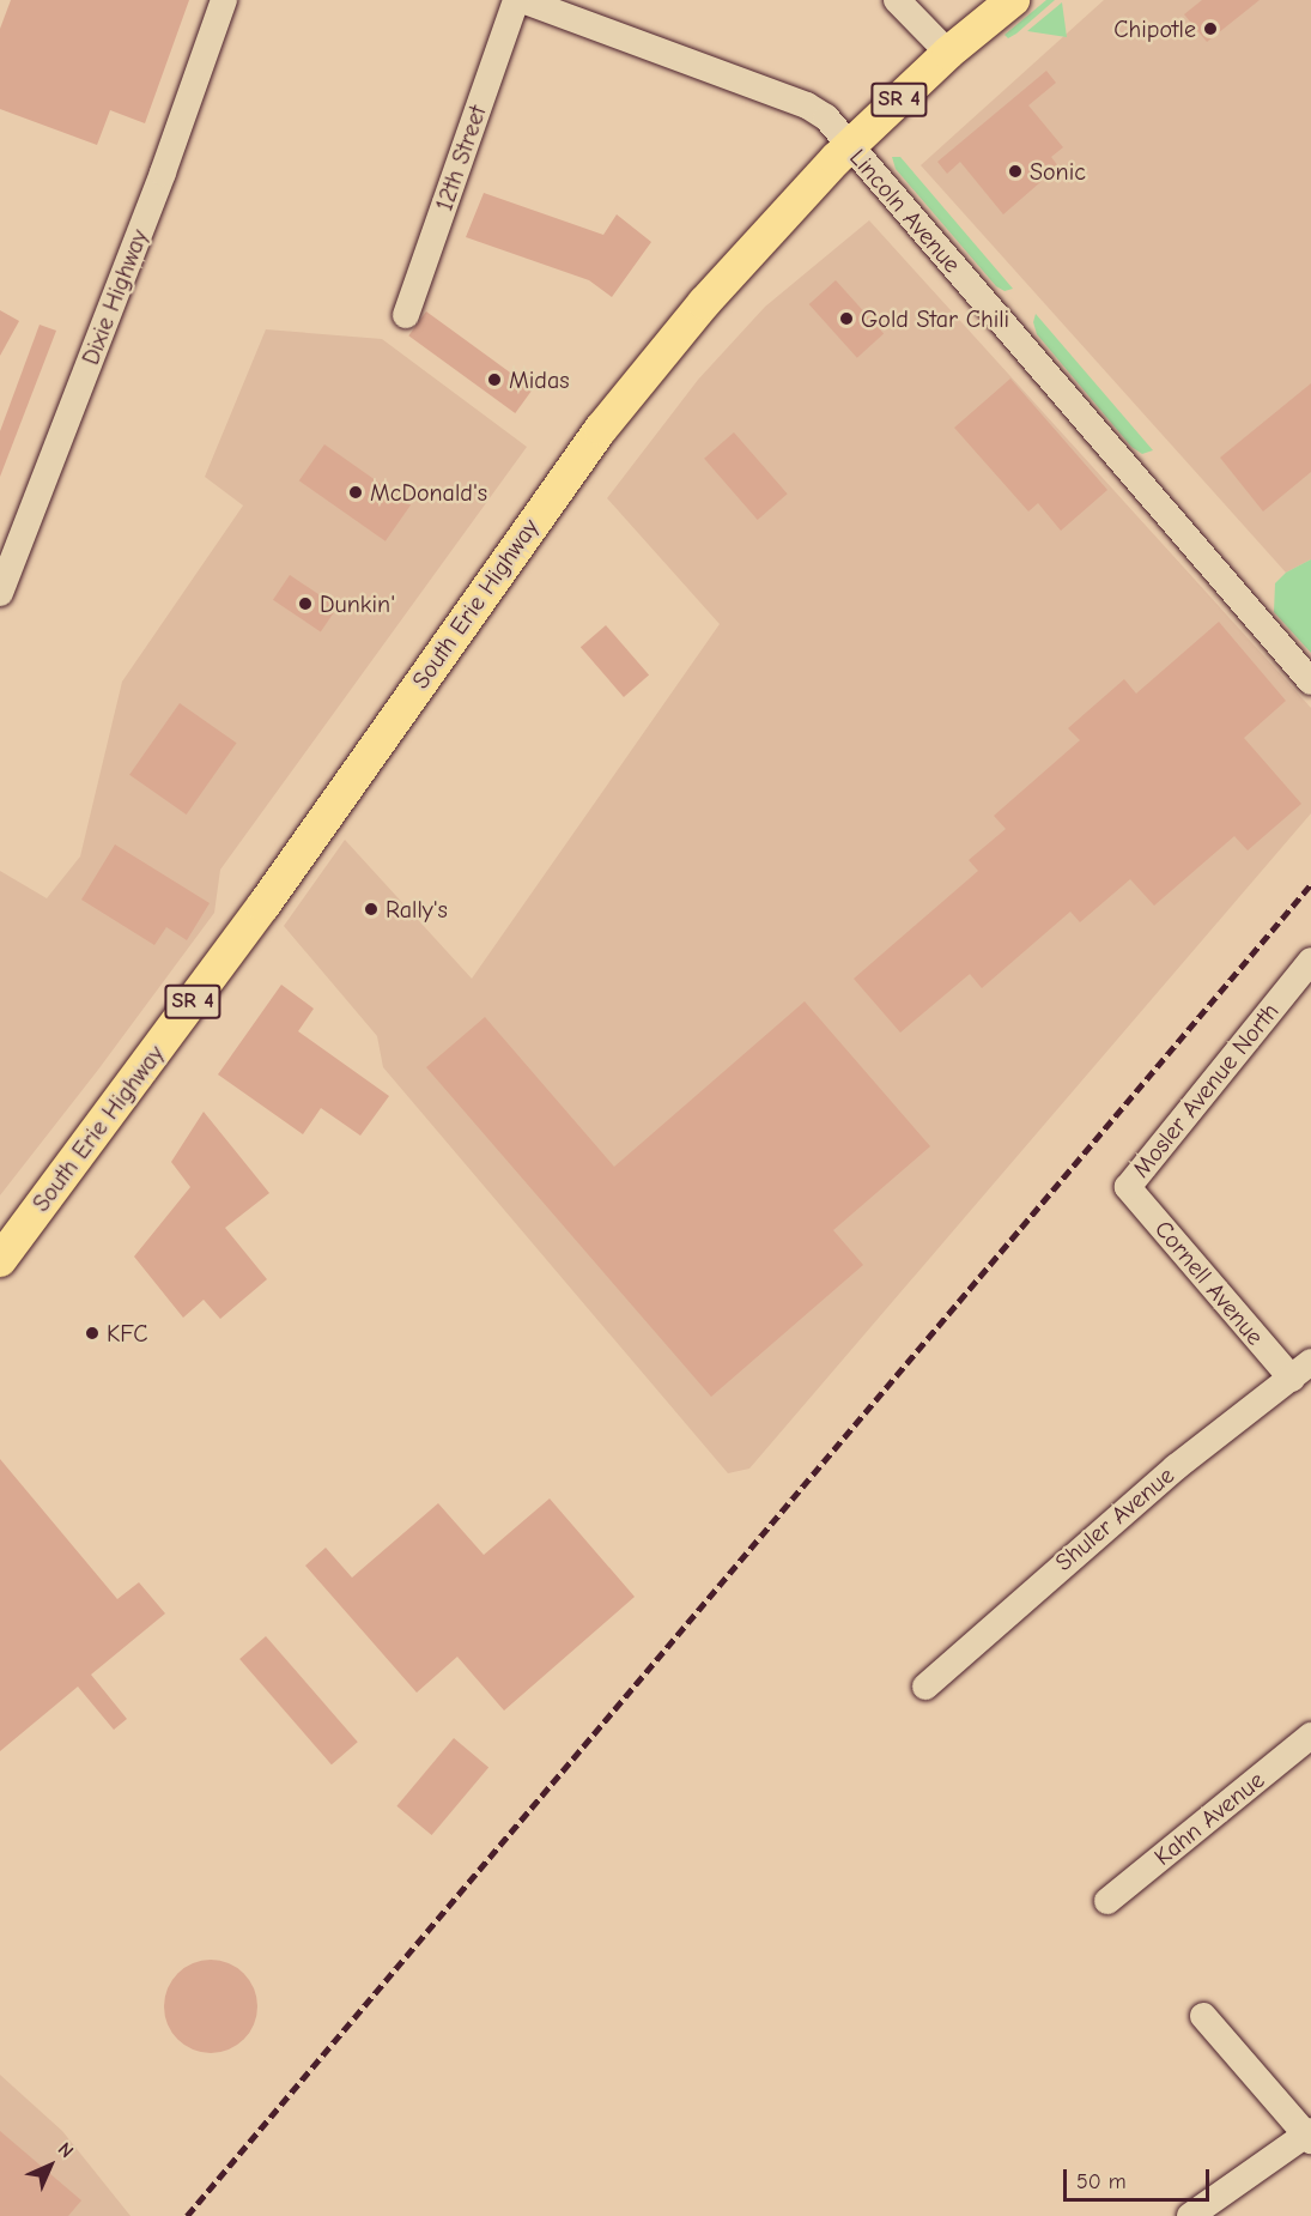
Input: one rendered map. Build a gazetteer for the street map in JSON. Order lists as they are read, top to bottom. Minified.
{"streets":{"main road":["SR 4","South Erie Highway"],"street":["12th Street","Lincoln Avenue","Dixie Highway","Mosler Avenue North","Cornell Avenue","Shuler Avenue","Kahn Avenue"]},"crossings":[["Lincoln Avenue","South Erie Highway"],["Mosler Avenue North","Cornell Avenue"],["Cornell Avenue","Shuler Avenue"]],"places":["Chipotle","Sonic","Gold Star Chili","Midas","McDonald's","Dunkin'","Rally's","KFC"],"scale_bar":"50 m","north":"top right"}
